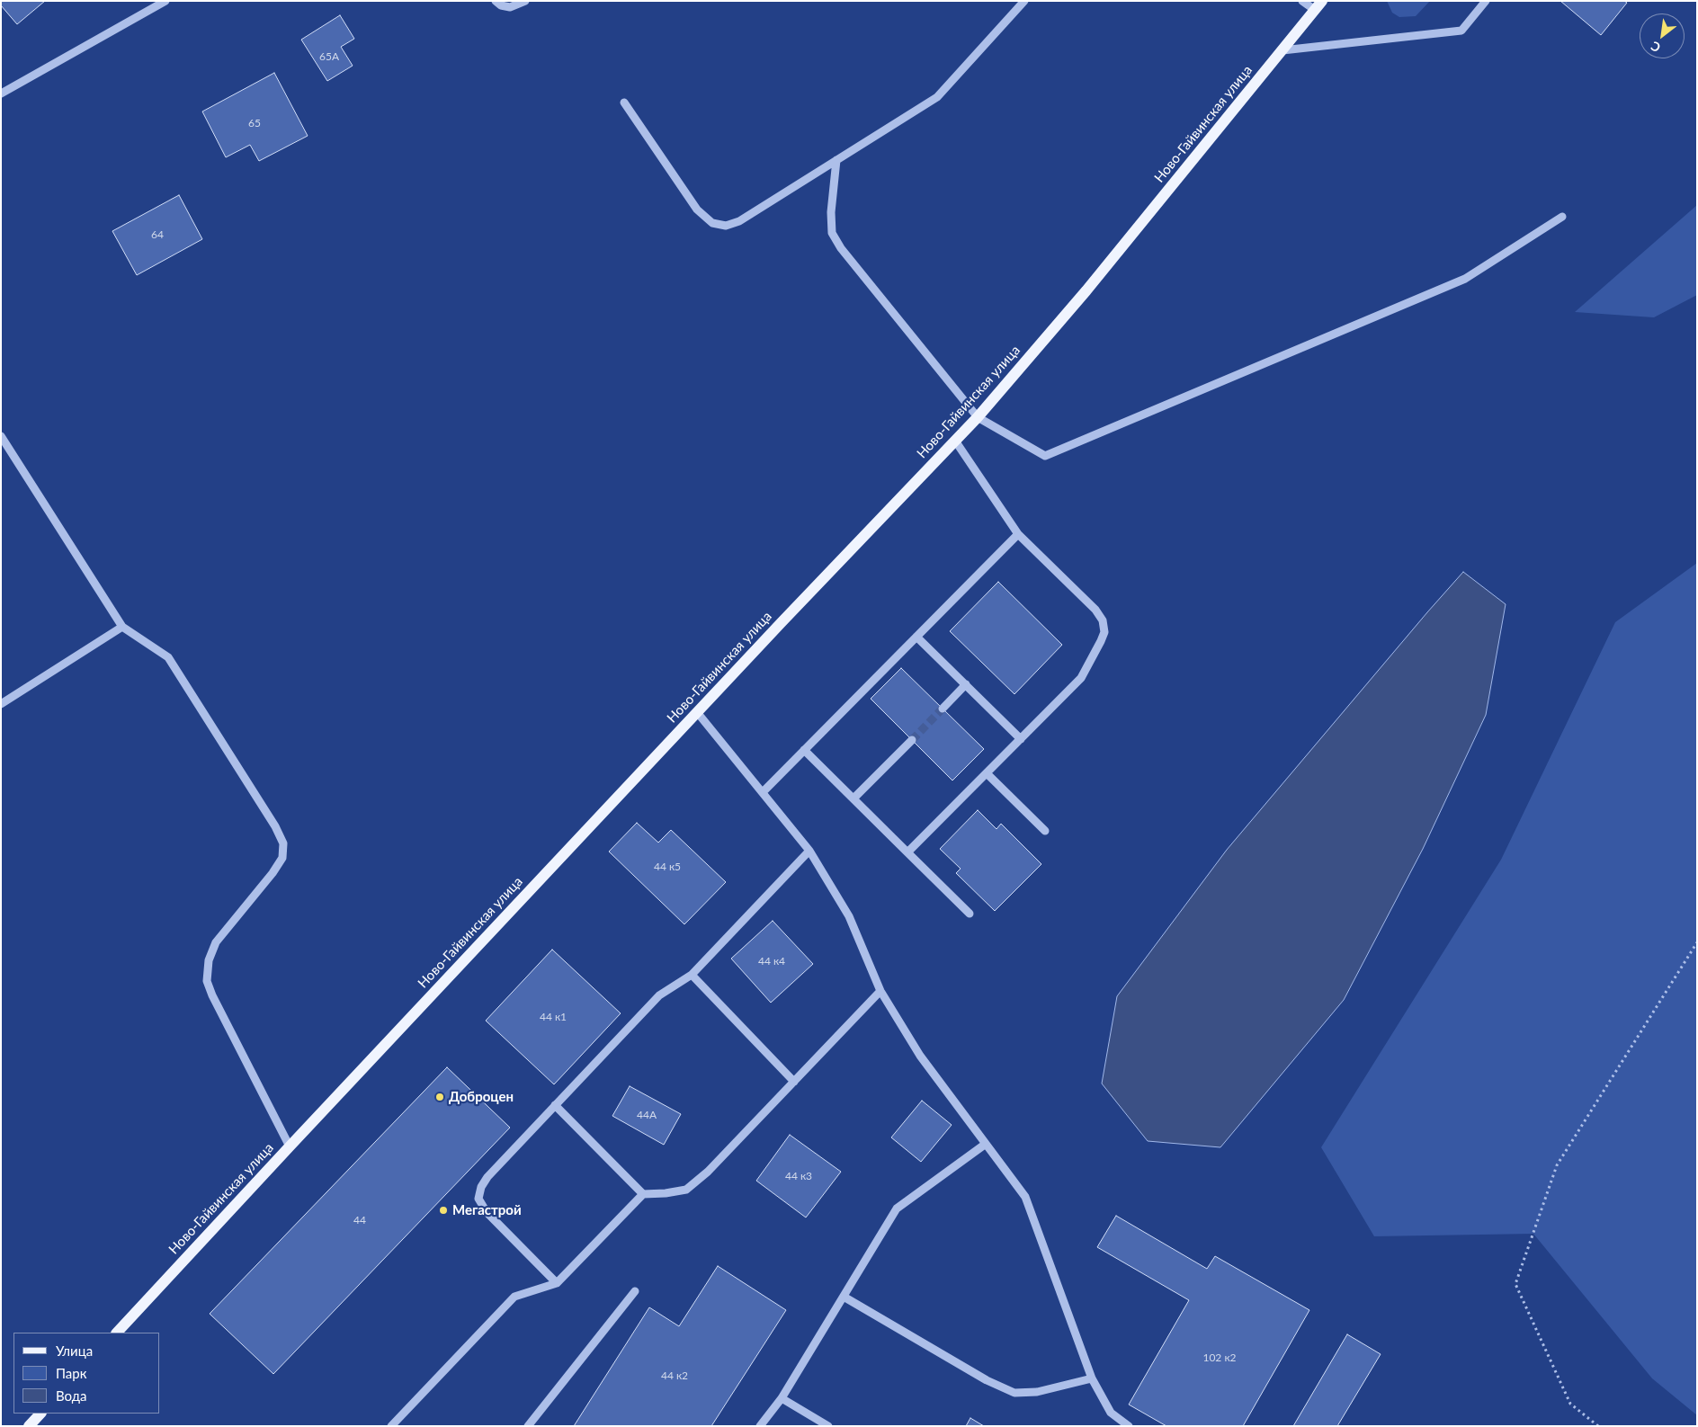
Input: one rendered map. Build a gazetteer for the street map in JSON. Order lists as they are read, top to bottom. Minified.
{"streets":{"main road":["Ново-Гайвинская улица"]},"places":["Доброцен","Мегастрой"],"house_numbers":["65А","65","64","44 к5","44 к4","44 к1","44А","44 к3","44","102 к2","44 к2"],"legend":["Улица","Парк","Вода"],"north":"bottom left"}
